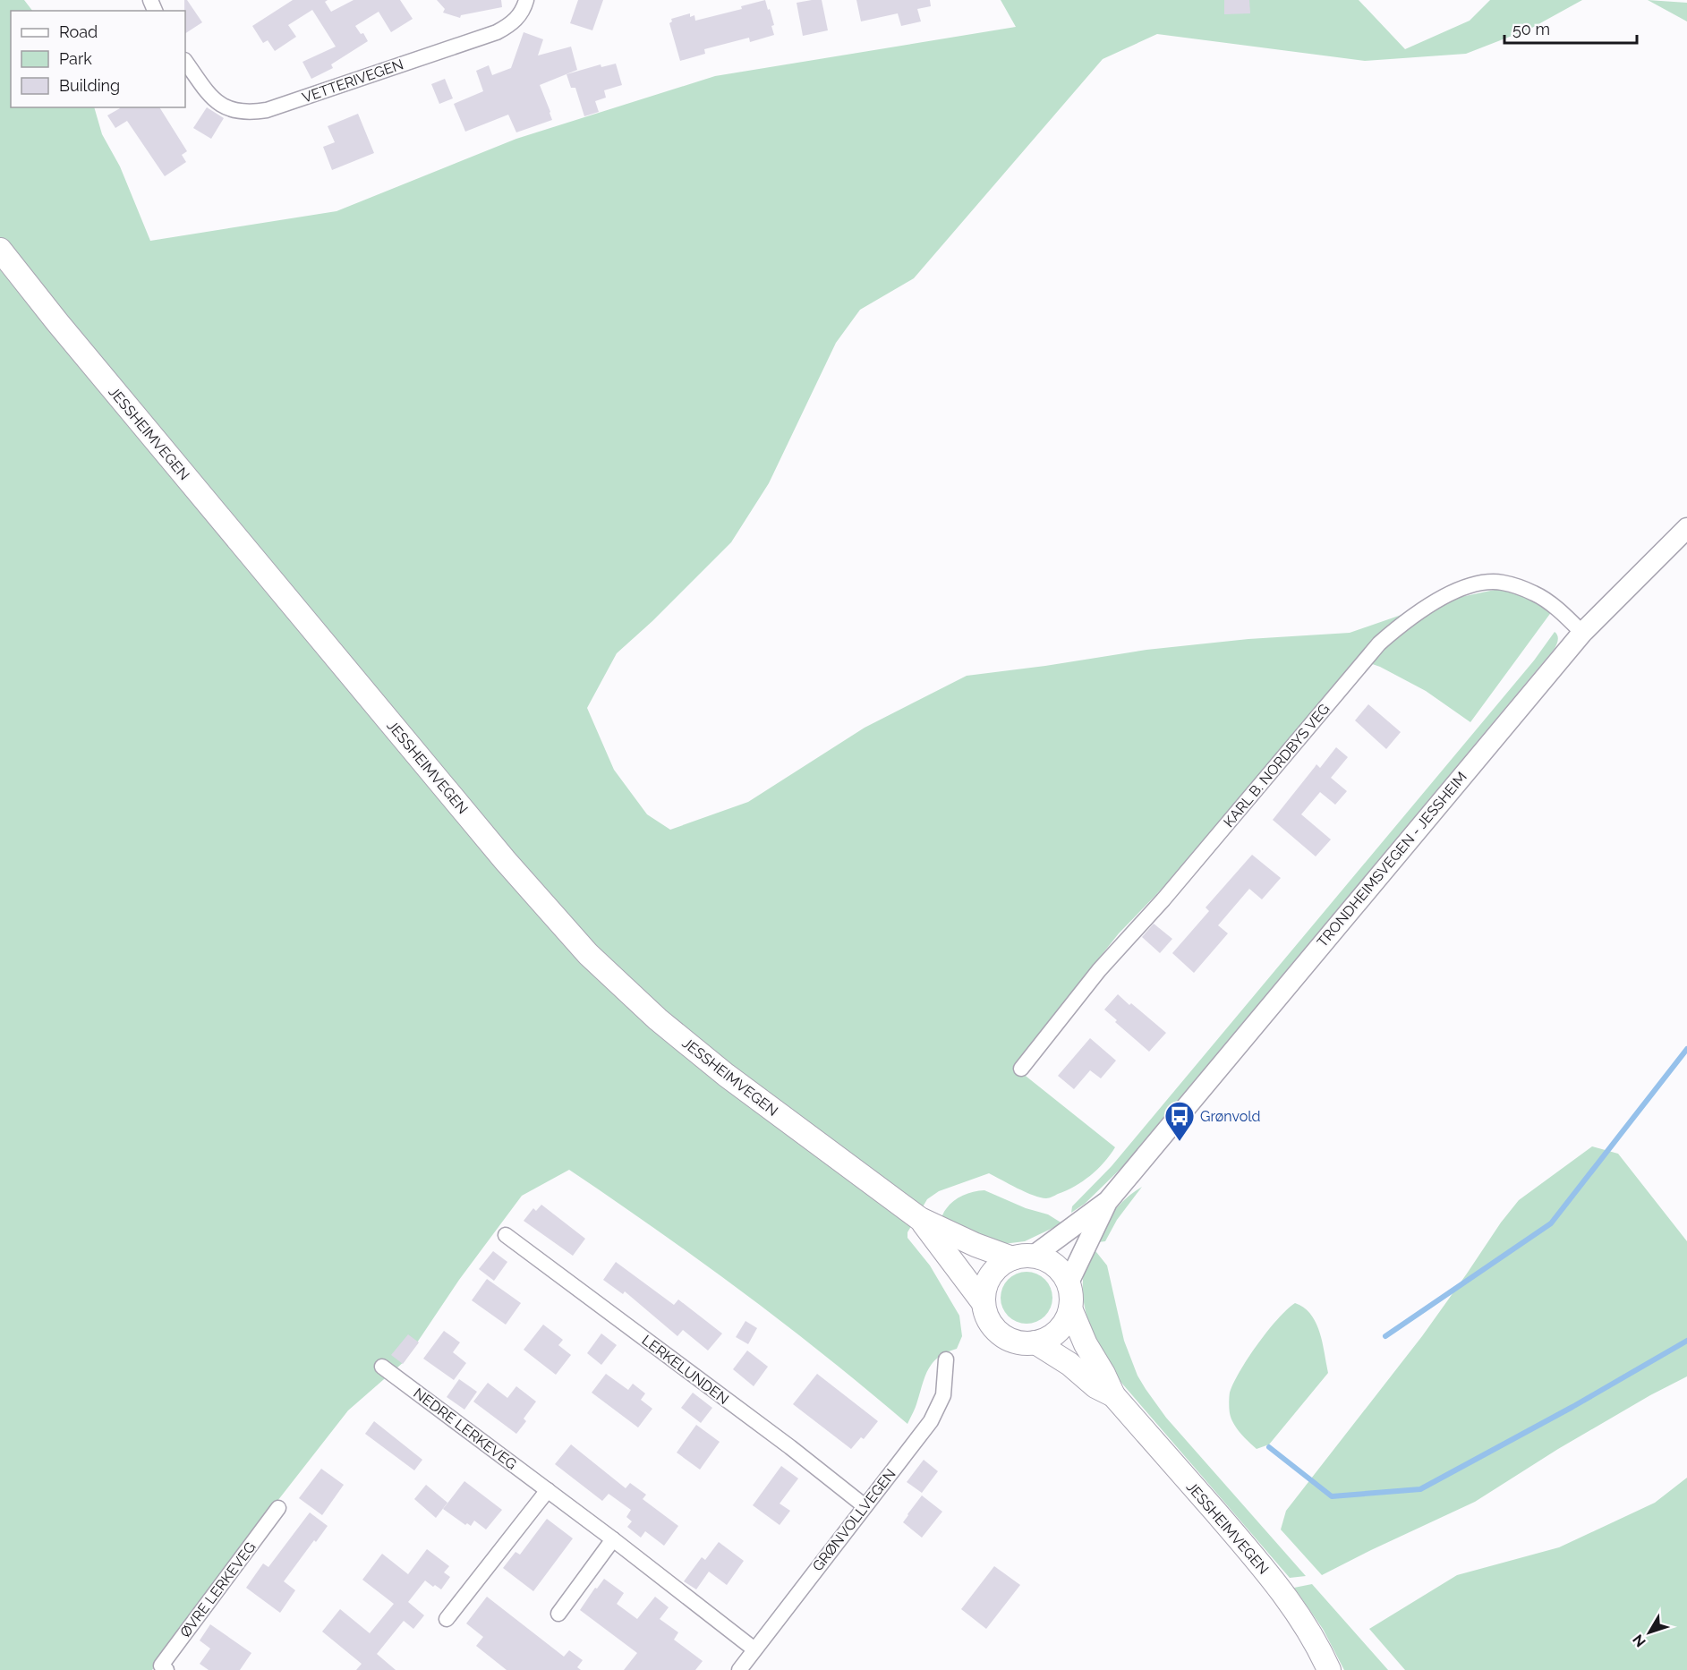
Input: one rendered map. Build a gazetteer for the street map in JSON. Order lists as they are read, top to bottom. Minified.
{"streets":{"main road":["JESSHEIMVEGEN","TRONDHEIMSVEGEN - JESSHEIM"],"street":["VETTERIVEGEN","KARL B. NORDBYS VEG","LERKELUNDEN","NEDRE LERKEVEG","GRØNVOLLVEGEN","ØVRE LERKEVEG"]},"crossings":[["JESSHEIMVEGEN","TRONDHEIMSVEGEN - JESSHEIM"],["KARL B. NORDBYS VEG","TRONDHEIMSVEGEN - JESSHEIM"],["LERKELUNDEN","GRØNVOLLVEGEN"],["NEDRE LERKEVEG","GRØNVOLLVEGEN"]],"places":{"bus stop":["Grønvold"]},"legend":["Road","Park","Building"],"scale_bar":"50 m","north":"bottom left"}
